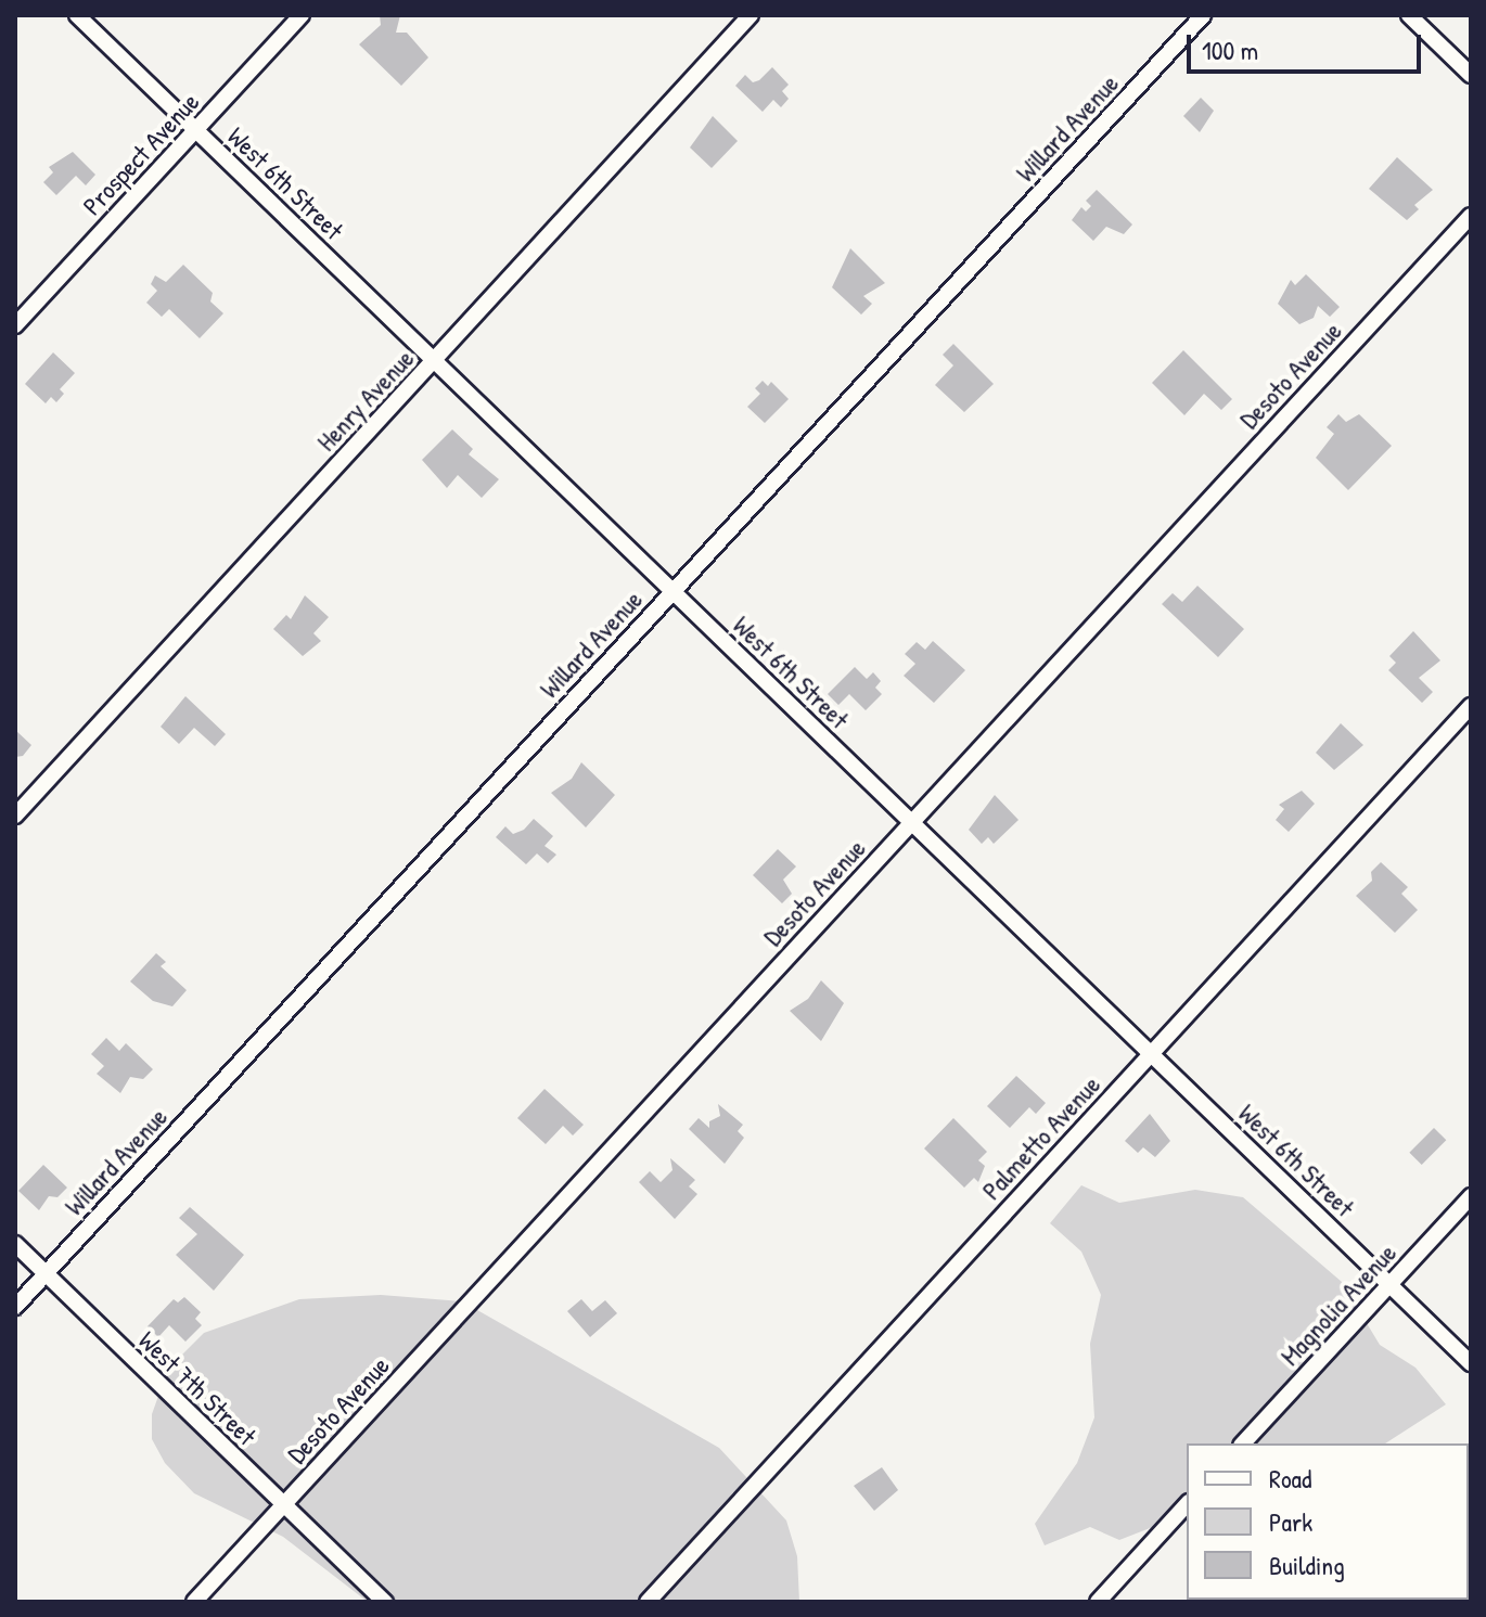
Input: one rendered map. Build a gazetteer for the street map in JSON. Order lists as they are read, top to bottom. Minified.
{"streets":{"street":["Willard Avenue","Prospect Avenue","West 6th Street","Desoto Avenue","Henry Avenue","Palmetto Avenue","Magnolia Avenue","West 7th Street"]},"crossings":[["Willard Avenue","West 6th Street"],["Willard Avenue","West 7th Street"],["Prospect Avenue","West 6th Street"],["West 6th Street","Desoto Avenue"],["West 6th Street","Henry Avenue"],["West 6th Street","Palmetto Avenue"],["West 6th Street","Magnolia Avenue"],["Desoto Avenue","West 7th Street"]],"legend":["Road","Park","Building"],"scale_bar":"100 m"}
